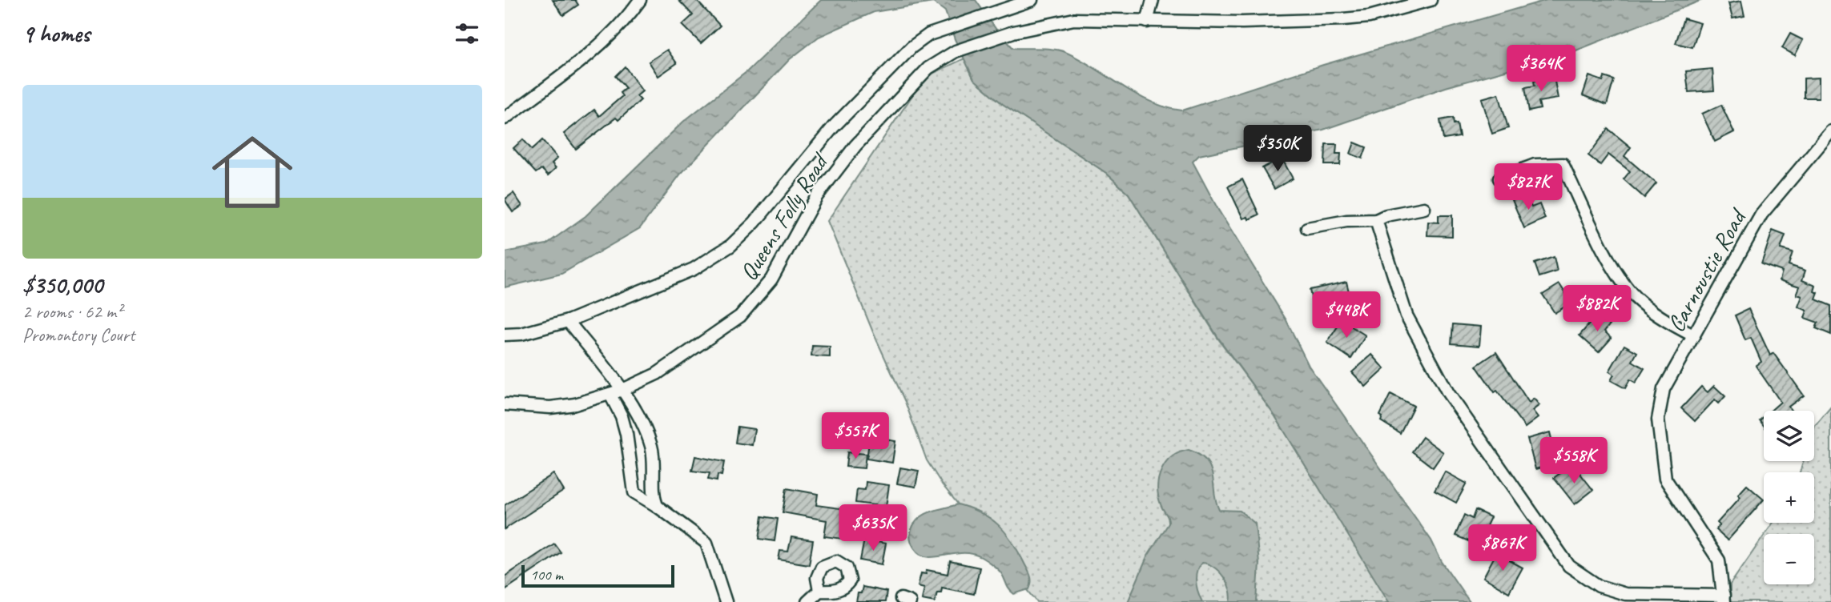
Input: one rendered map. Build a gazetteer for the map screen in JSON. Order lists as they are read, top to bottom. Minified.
{"streets":{"street":["Queens Folly Road","Carnoustie Road"]},"scale_bar":"100 m","page":{"heading":"9 homes","price":["$364K","$350K","$827K","$882K","$448K","$557K","$558K","$635K","$867K"],"list":[{"name":"$350,000","note":"2 rooms · 62 m² · Promontory Court"}],"map_buttons":["+","−"],"scale":"100 m"}}
